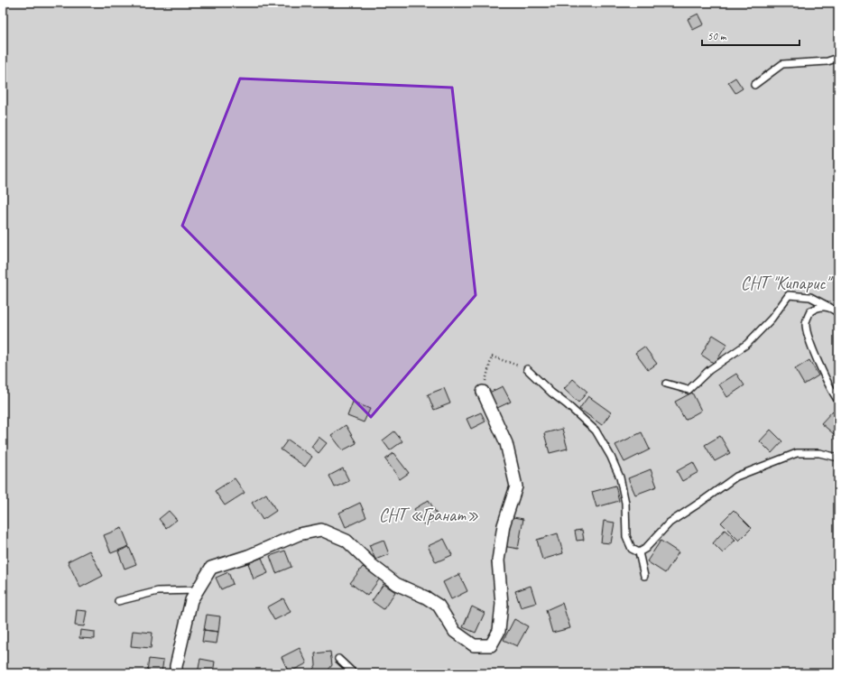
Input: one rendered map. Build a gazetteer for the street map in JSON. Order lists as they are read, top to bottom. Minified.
{"parks":["СНТ \"Кипарис\"","СНТ «Гранат»"],"scale_bar":"50 m"}
